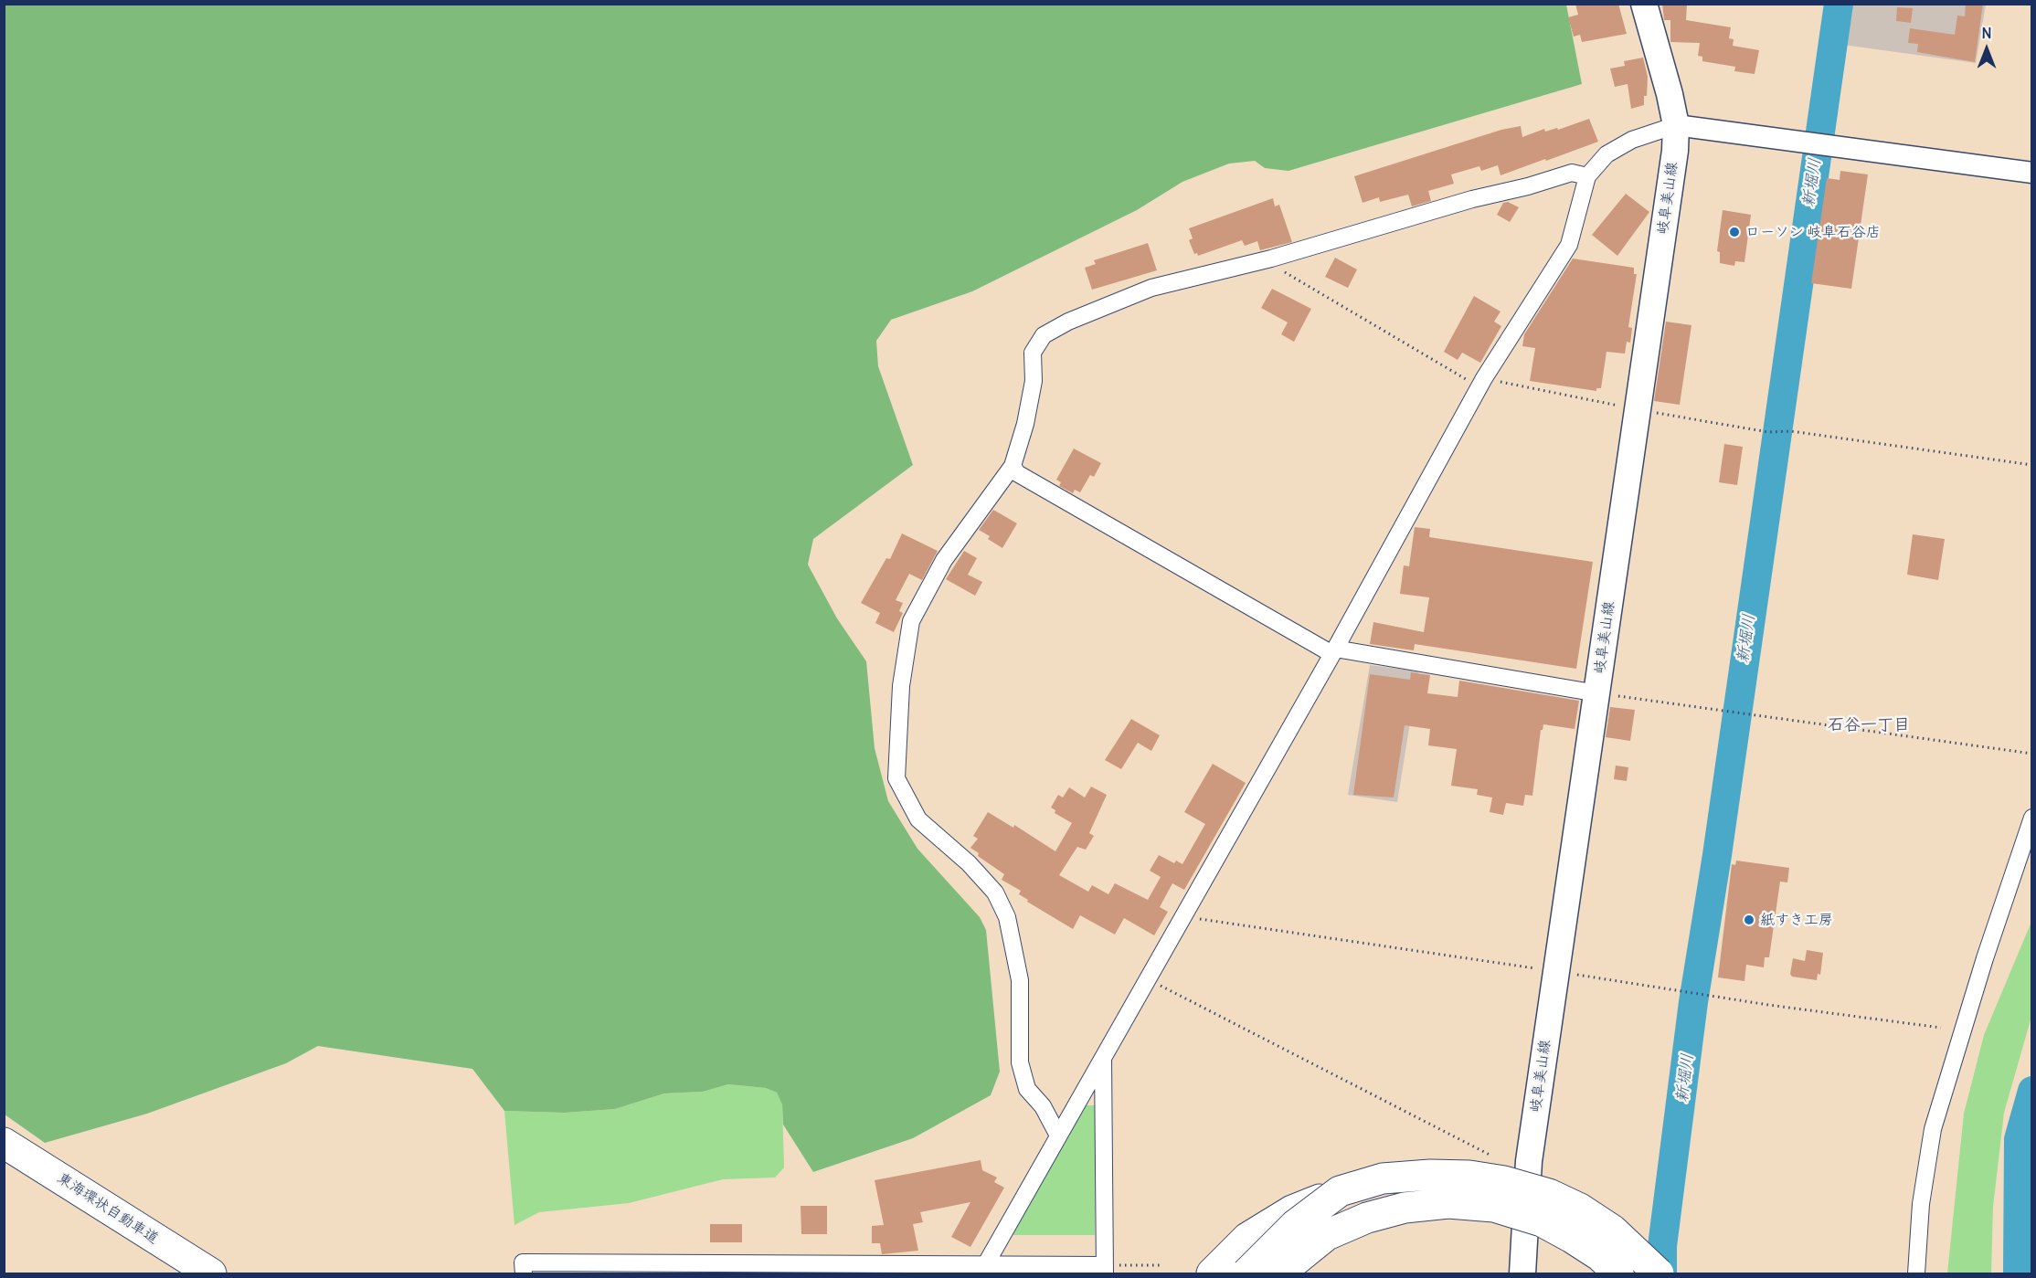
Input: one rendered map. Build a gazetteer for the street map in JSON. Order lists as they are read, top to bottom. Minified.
{"streets":{"highway":["東海環状自動車道"],"main road":["岐阜美山線"]},"districts":["石谷一丁目"],"water":["新堀川"],"places":["ローソン 岐阜石谷店","紙すき工房"],"north":"top"}
